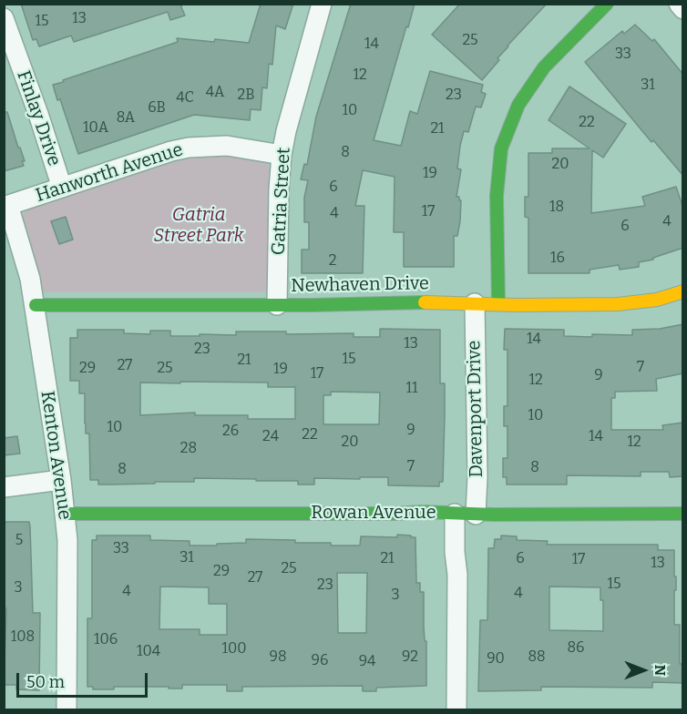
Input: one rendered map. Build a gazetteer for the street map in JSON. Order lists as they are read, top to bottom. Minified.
{"streets":{"street":["Finlay Drive","Hanworth Avenue","Gatria Street","Newhaven Drive","Davenport Drive","Kenton Avenue","Rowan Avenue"]},"crossings":[["Finlay Drive","Hanworth Avenue"],["Hanworth Avenue","Gatria Street"],["Hanworth Avenue","Kenton Avenue"],["Gatria Street","Newhaven Drive"],["Newhaven Drive","Davenport Drive"],["Newhaven Drive","Kenton Avenue"],["Davenport Drive","Rowan Avenue"],["Kenton Avenue","Rowan Avenue"]],"parks":["Gatria Street Park"],"house_numbers":["13","15","25","14","33","12","31","4A","2B","23","4C","6B","10","8A","22","10A","21","8","20","19","6","18","17","4","4","6","16","2","14","13","23","15","21","27","7","29","25","19","17","9","12","11","10","10","9","26","22","24","14","20","12","28","7","8","8","5","33","31","21","6","17","13","25","29","27","15","23","3","4","4","3","108","106","86","100","104","98","92","88","90","96","94"],"scale_bar":"50 m","north":"right"}
